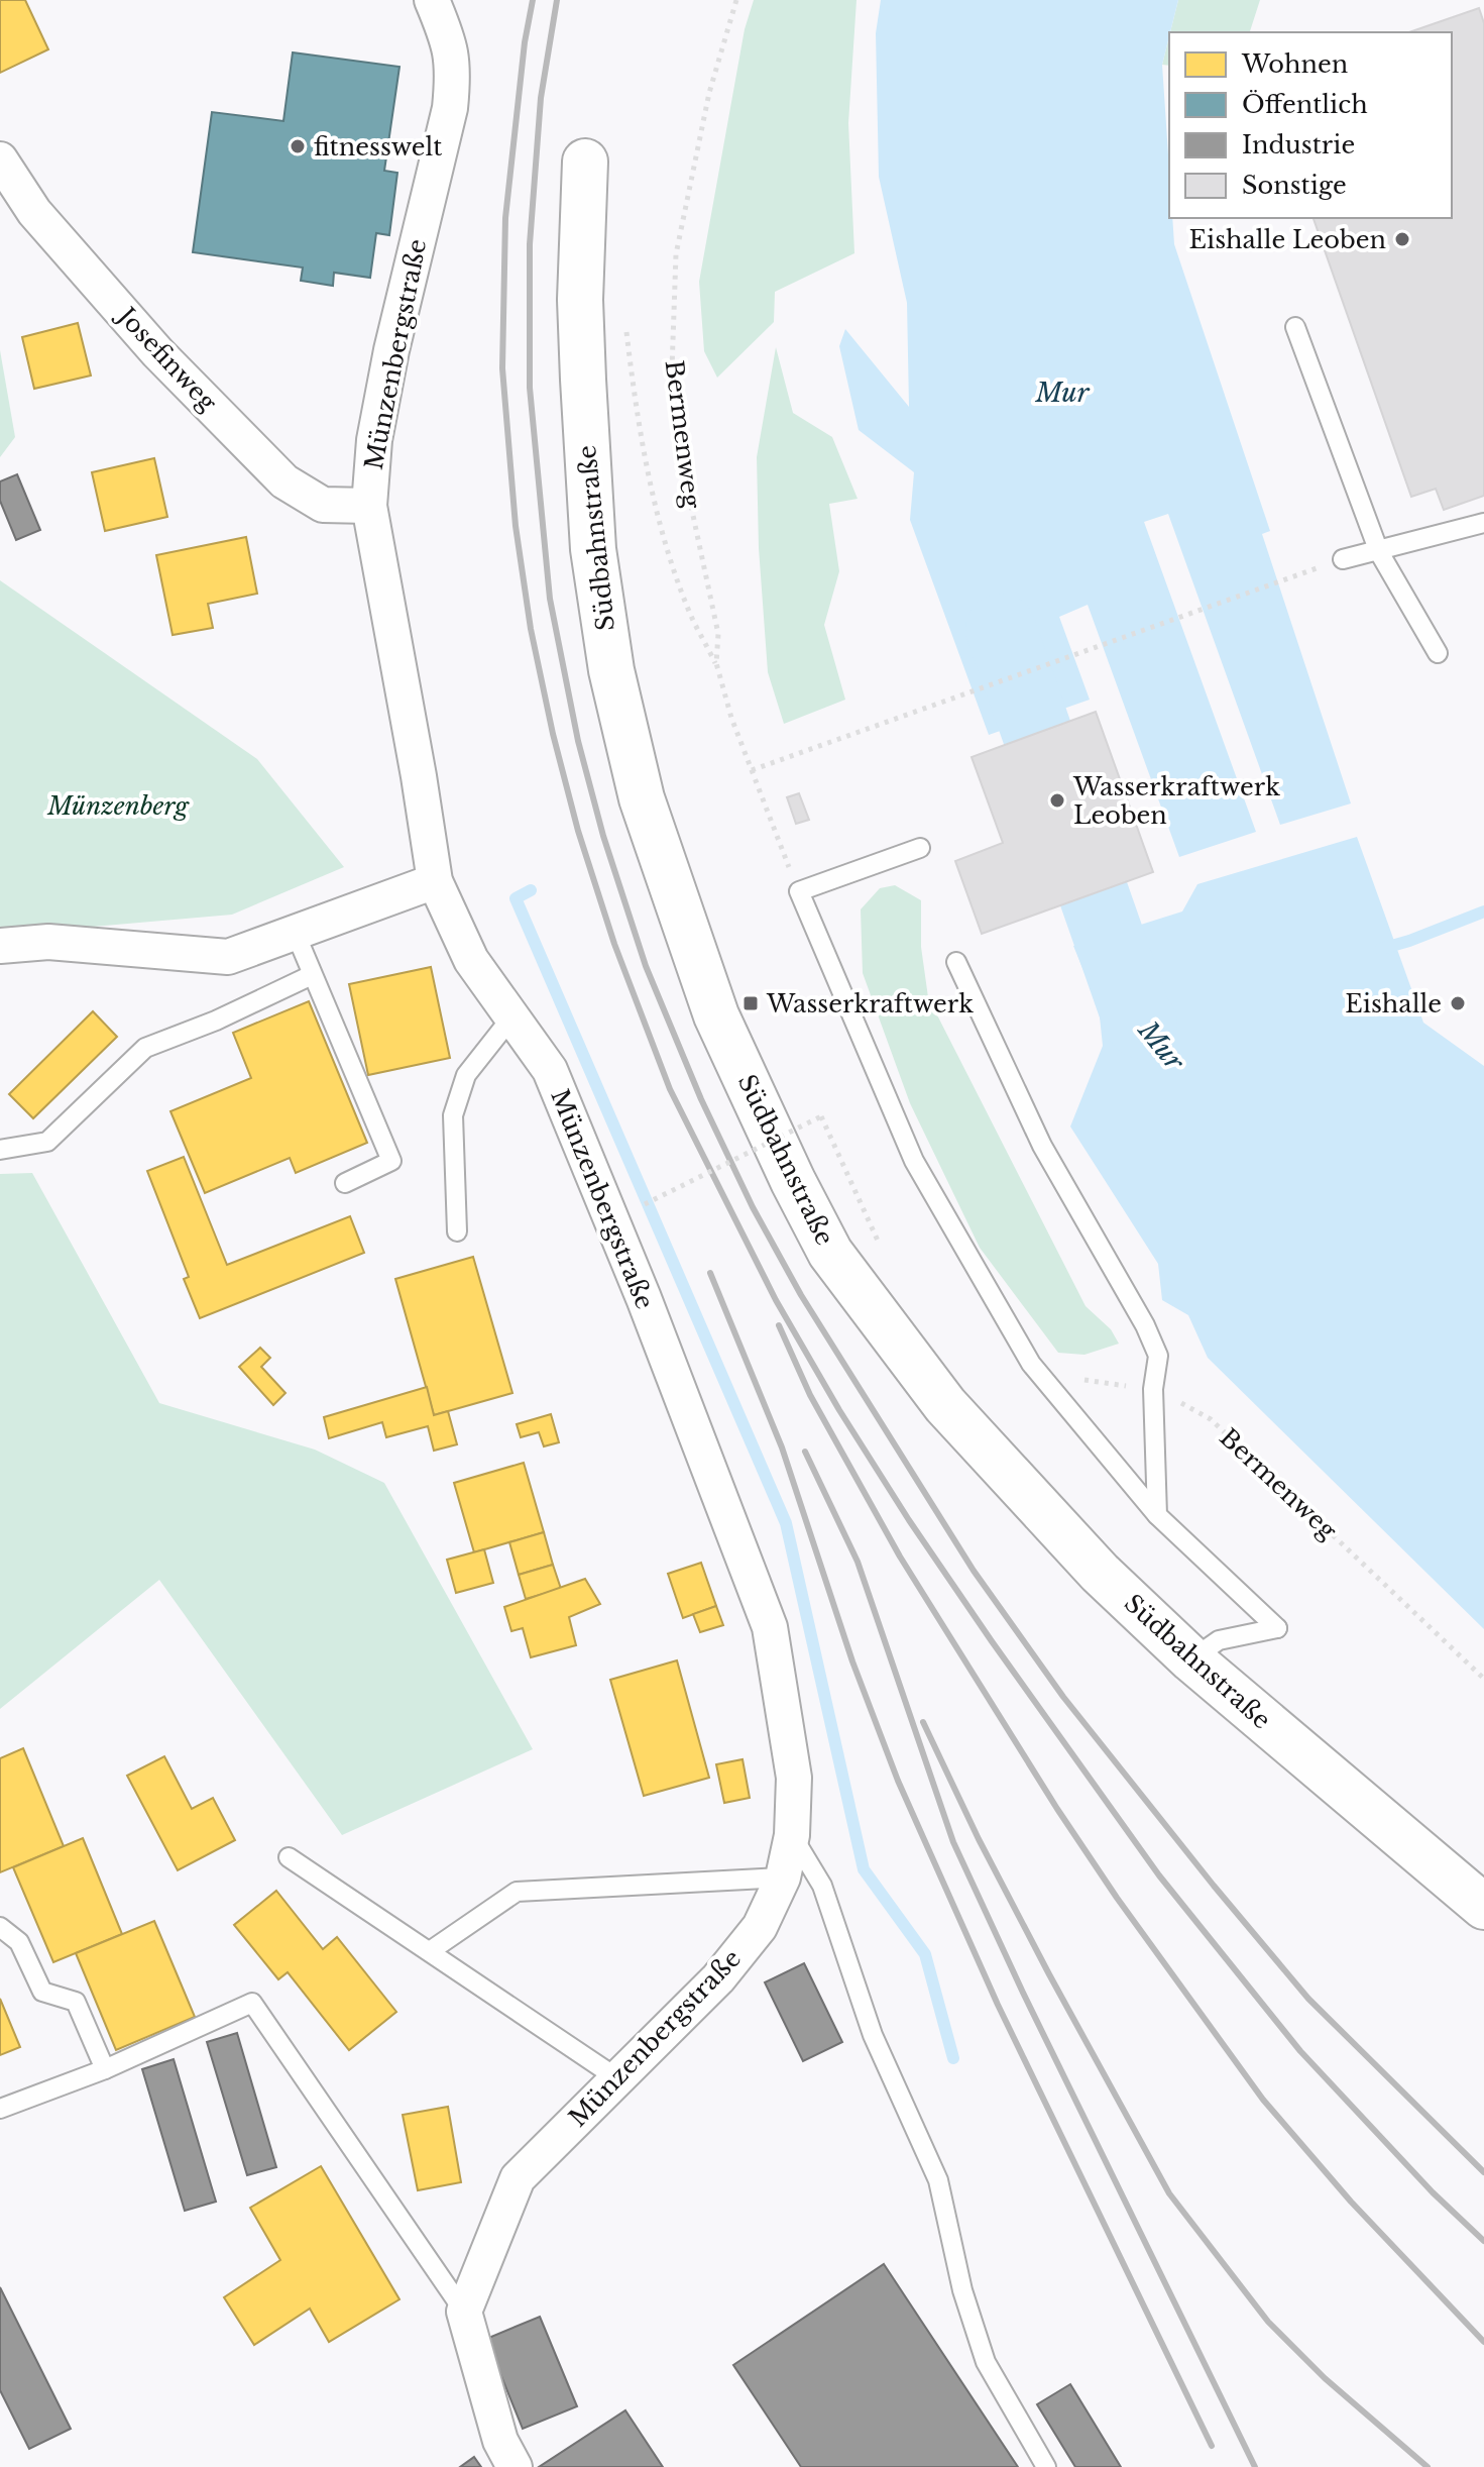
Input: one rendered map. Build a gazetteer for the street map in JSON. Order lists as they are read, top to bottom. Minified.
{"streets":{"main road":["Südbahnstraße"],"street":["Münzenbergstraße","Josefinweg"],"path":["Bermenweg"]},"crossings":[["Münzenbergstraße","Josefinweg"]],"water":["Mur"],"parks":["Münzenberg"],"places":{"other":["fitnesswelt","Eishalle Leoben","Wasserkraftwerk Leoben","Eishalle"],"transit":["Wasserkraftwerk"]},"legend":["Wohnen","Öffentlich","Industrie","Sonstige"]}
